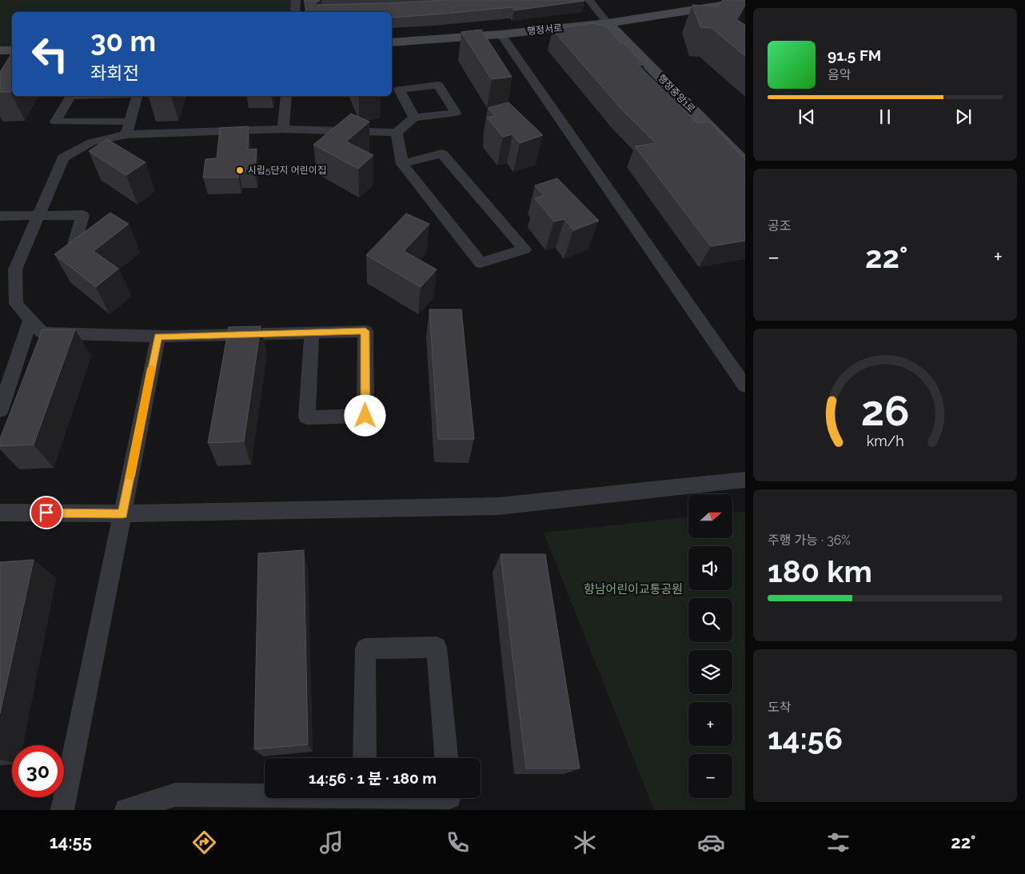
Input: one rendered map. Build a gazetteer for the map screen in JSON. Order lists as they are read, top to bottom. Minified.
{"streets":{"street":["행정서로","행정중앙1로"]},"crossings":[["행정서로","행정중앙1로"]],"parks":["향남어린이교통공원"],"places":["시립5단지 어린이집"],"north":"right","page":{"turn":["30 m","좌회전"],"song":["91.5 FM","음악"],"tile":["공조",["주행 가능 · 36%","180 km"],["도착","14:56"]],"heat":["−","22°","+"],"map_buttons":["+","−"],"limit":"30","trip":"14:56 · 1 분 · 180 m","tabs":["14:55","22°"],"gauge":["26","km/h"]}}
